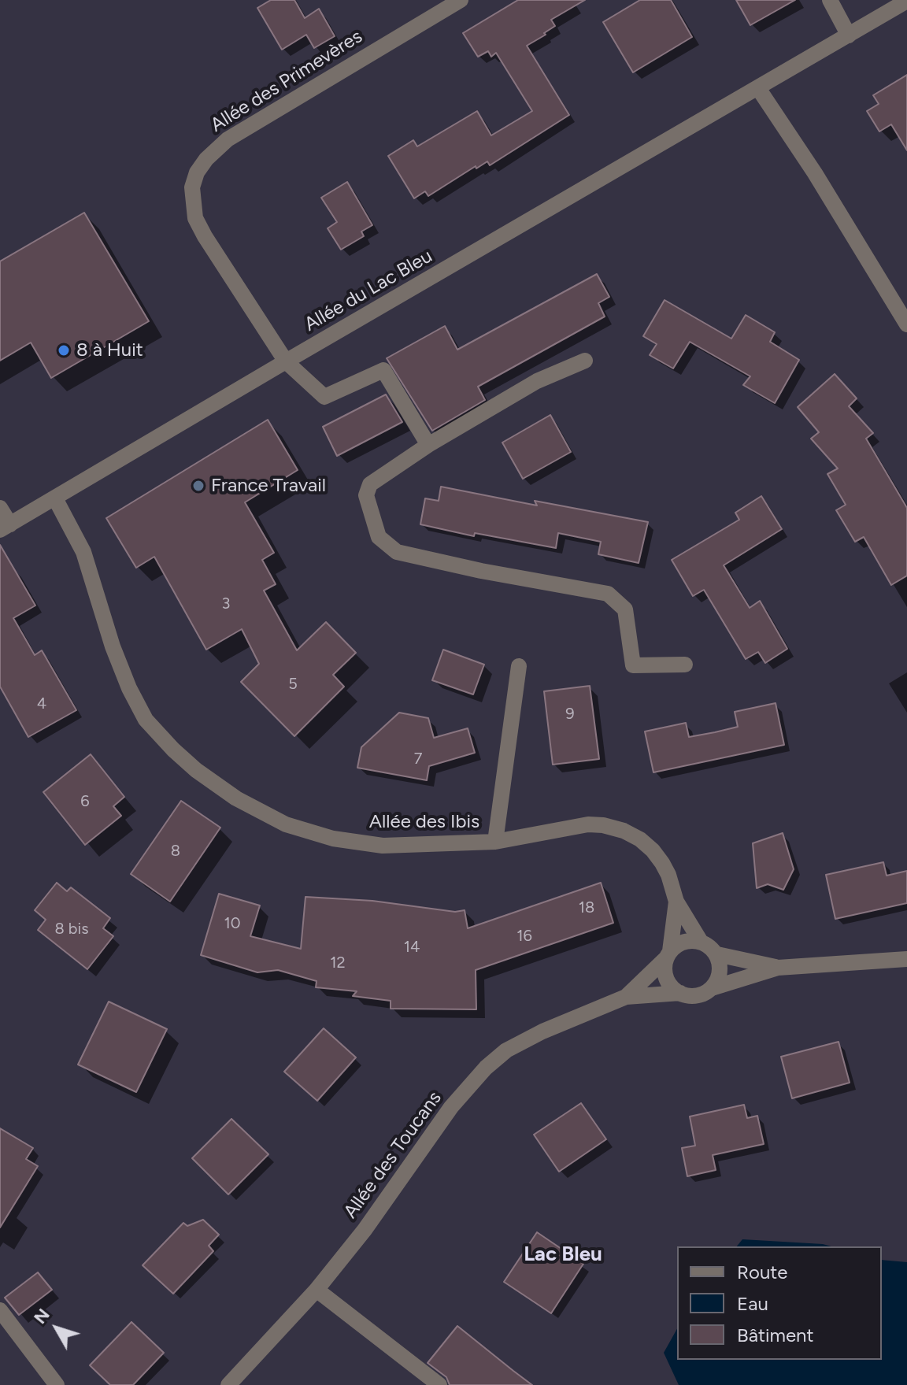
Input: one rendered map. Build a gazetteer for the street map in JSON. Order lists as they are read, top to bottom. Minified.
{"streets":{"street":["Allée des Primevères","Allée du Lac Bleu","Allée des Ibis","Allée des Toucans"]},"crossings":[["Allée des Primevères","Allée du Lac Bleu"],["Allée du Lac Bleu","Allée des Ibis"],["Allée des Ibis","Allée des Toucans"]],"districts":["Lac Bleu"],"places":["8 à Huit","France Travail"],"house_numbers":["3","5","4","9","7","6","8","18","10","8 bis","16","14","12"],"legend":["Route","Eau","Bâtiment"],"north":"top left"}
